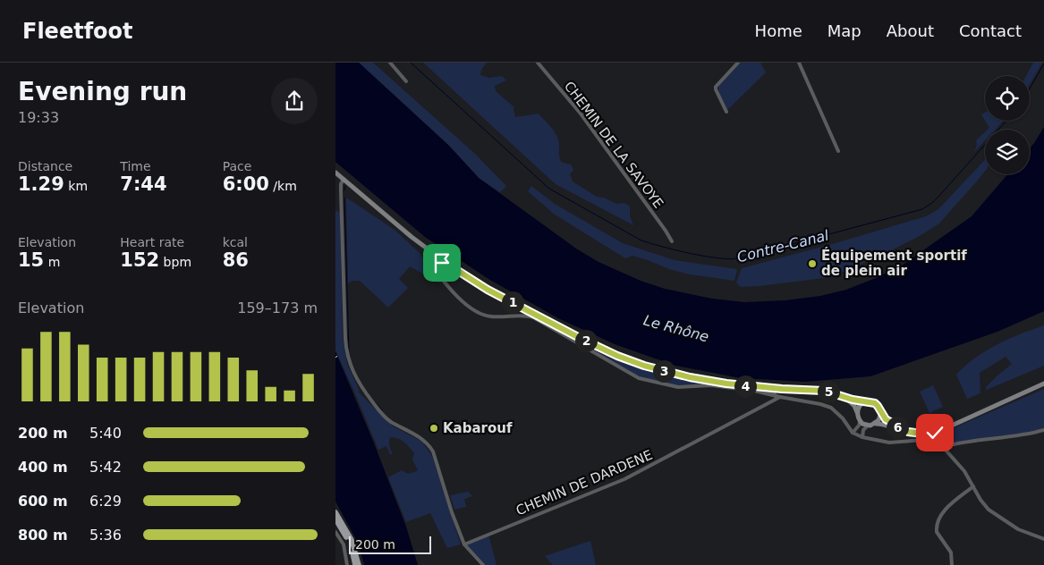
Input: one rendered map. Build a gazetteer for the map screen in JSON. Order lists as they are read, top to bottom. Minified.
{"streets":{"street":["CHEMIN DE LA SAVOYE","CHEMIN DE DARDENE"]},"water":["Contre-Canal","Le Rhône"],"places":["Équipement sportif de plein air","Kabarouf"],"scale_bar":"200 m","page":{"header":"Fleetfoot","nav":["Home","Map","About","Contact"],"heading":["Evening run","19:33"],"stats":[["Distance","1.29 km"],["Time","7:44"],["Pace","6:00 /km"],["Elevation","15 m"],["Heart rate","152 bpm"],["kcal","86"]],"chart":["Elevation","159–173 m"],"pins":["1","2","3","4","5","6"],"list":[{"name":"200 m","note":"5:40"},{"name":"400 m","note":"5:42"},{"name":"600 m","note":"6:29"},{"name":"800 m","note":"5:36"}],"scale":"200 m"}}
